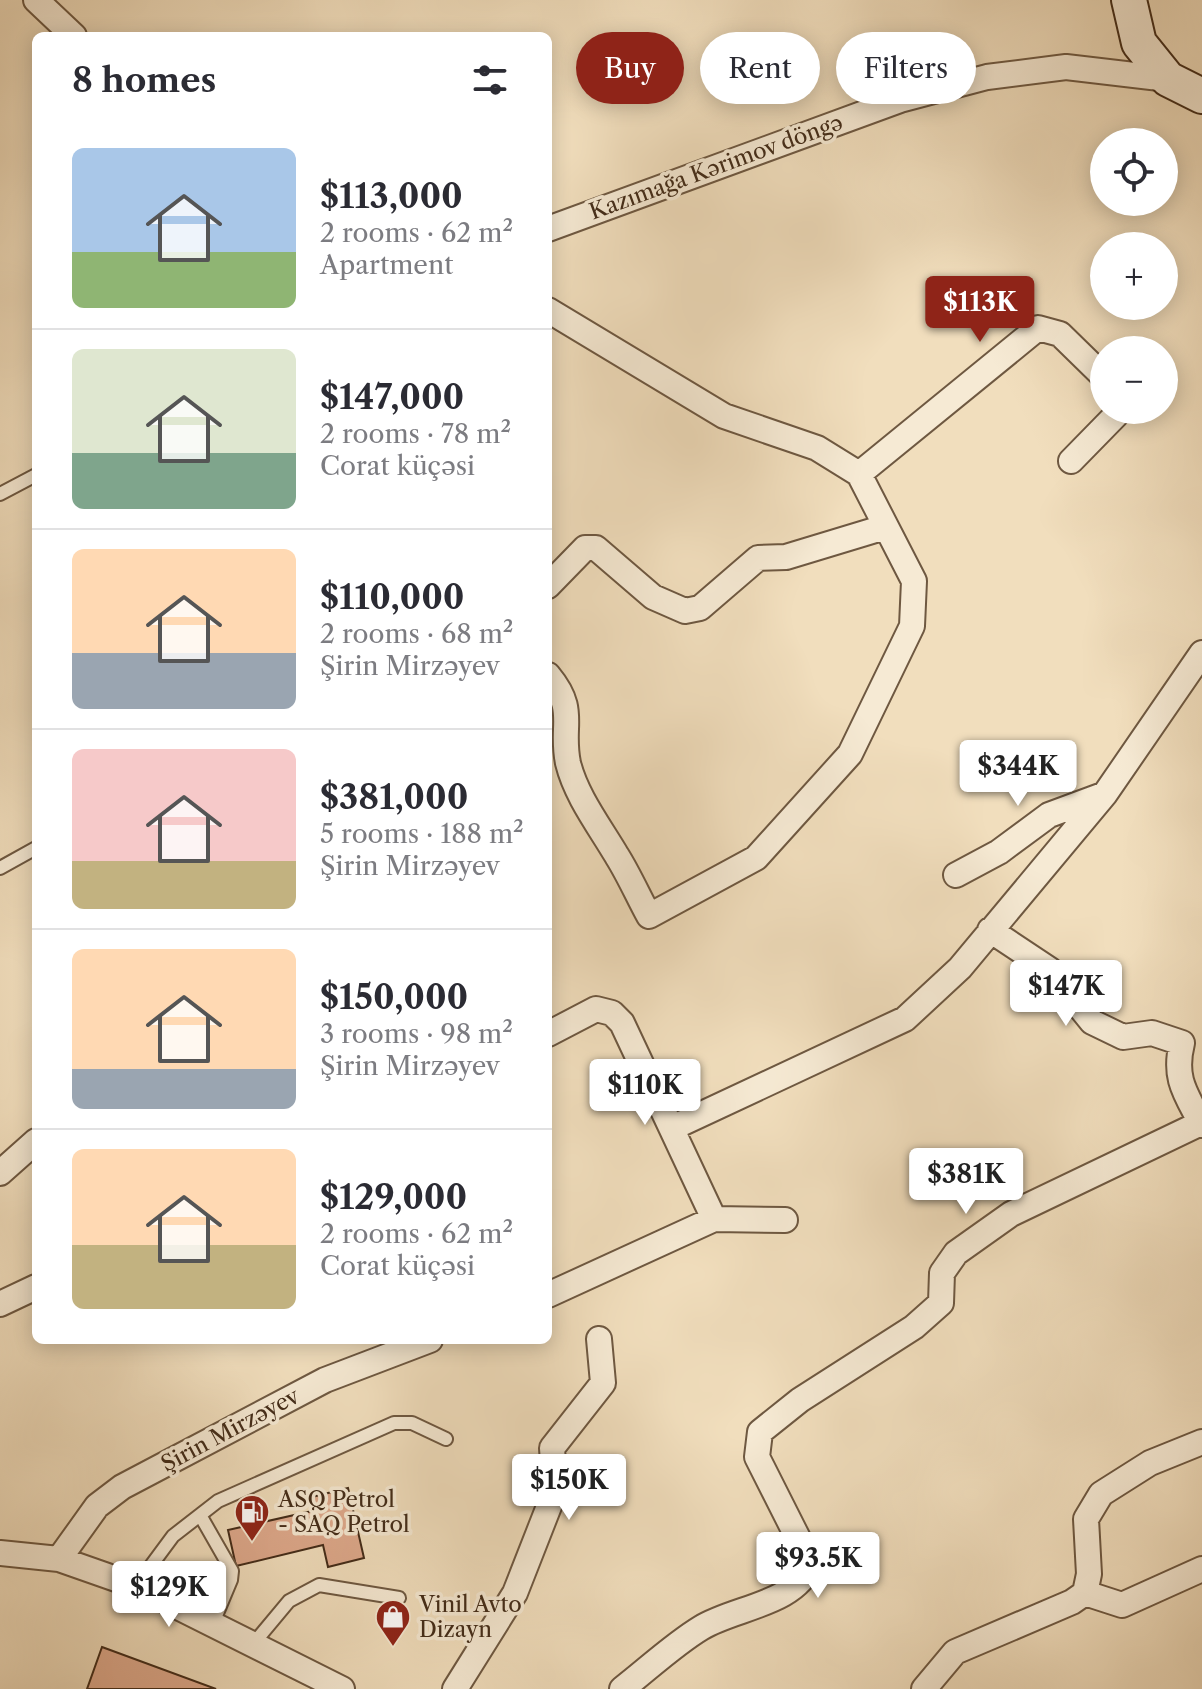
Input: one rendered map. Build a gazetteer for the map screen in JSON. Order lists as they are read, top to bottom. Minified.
{"streets":{"street":["Kazımağa Kərimov döngə","Şirin Mirzəyev"]},"places":{"fuel station":["ASQ Petrol - SAQ Petrol"],"shop":["Vinil Avto Dizayn"]},"page":{"chip":["Buy","Rent","Filters"],"heading":"8 homes","map_buttons":["+","−"],"list":[{"name":"$113,000","note":"2 rooms · 62 m² · Apartment"},{"name":"$147,000","note":"2 rooms · 78 m² · Corat küçəsi"},{"name":"$110,000","note":"2 rooms · 68 m² · Şirin Mirzəyev"},{"name":"$381,000","note":"5 rooms · 188 m² · Şirin Mirzəyev"},{"name":"$150,000","note":"3 rooms · 98 m² · Şirin Mirzəyev"},{"name":"$129,000","note":"2 rooms · 62 m² · Corat küçəsi"}],"price":["$113K","$344K","$147K","$110K","$381K","$150K","$93.5K","$129K"]}}
